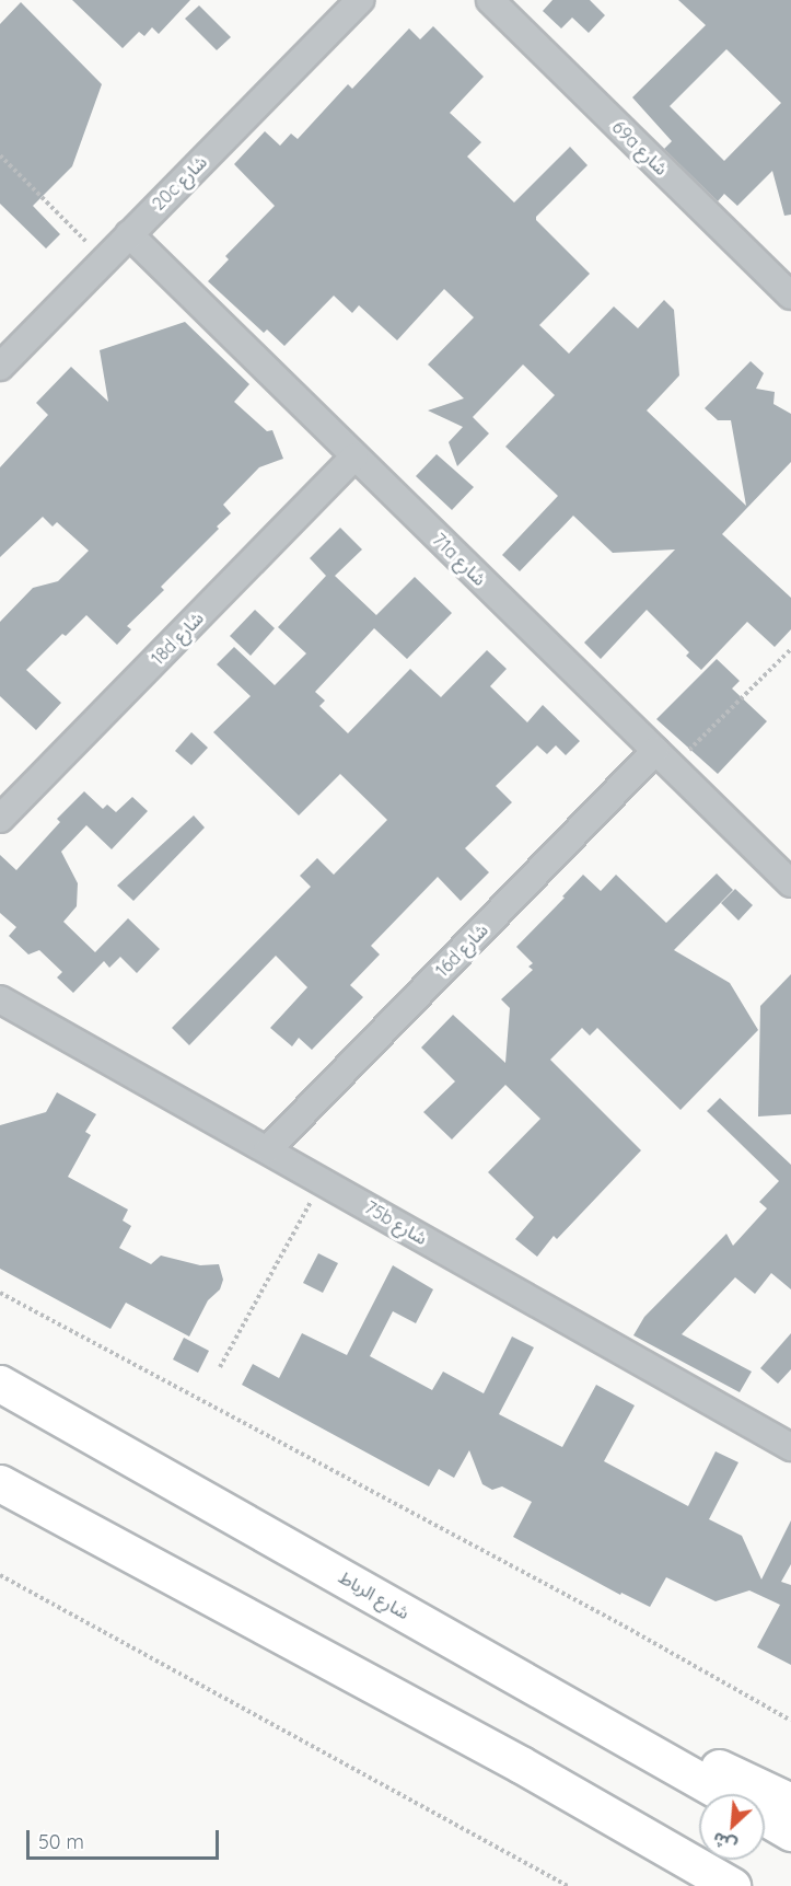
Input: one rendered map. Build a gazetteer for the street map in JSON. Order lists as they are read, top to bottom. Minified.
{"streets":{"highway":["شارع الرباط"],"street":["69a شارع","20c شارع","71a شارع","18d شارع","16d شارع","75b شارع"]},"crossings":[["20c شارع","71a شارع"],["71a شارع","18d شارع"],["71a شارع","16d شارع"],["16d شارع","75b شارع"]],"scale_bar":"50 m","north":"bottom left"}
